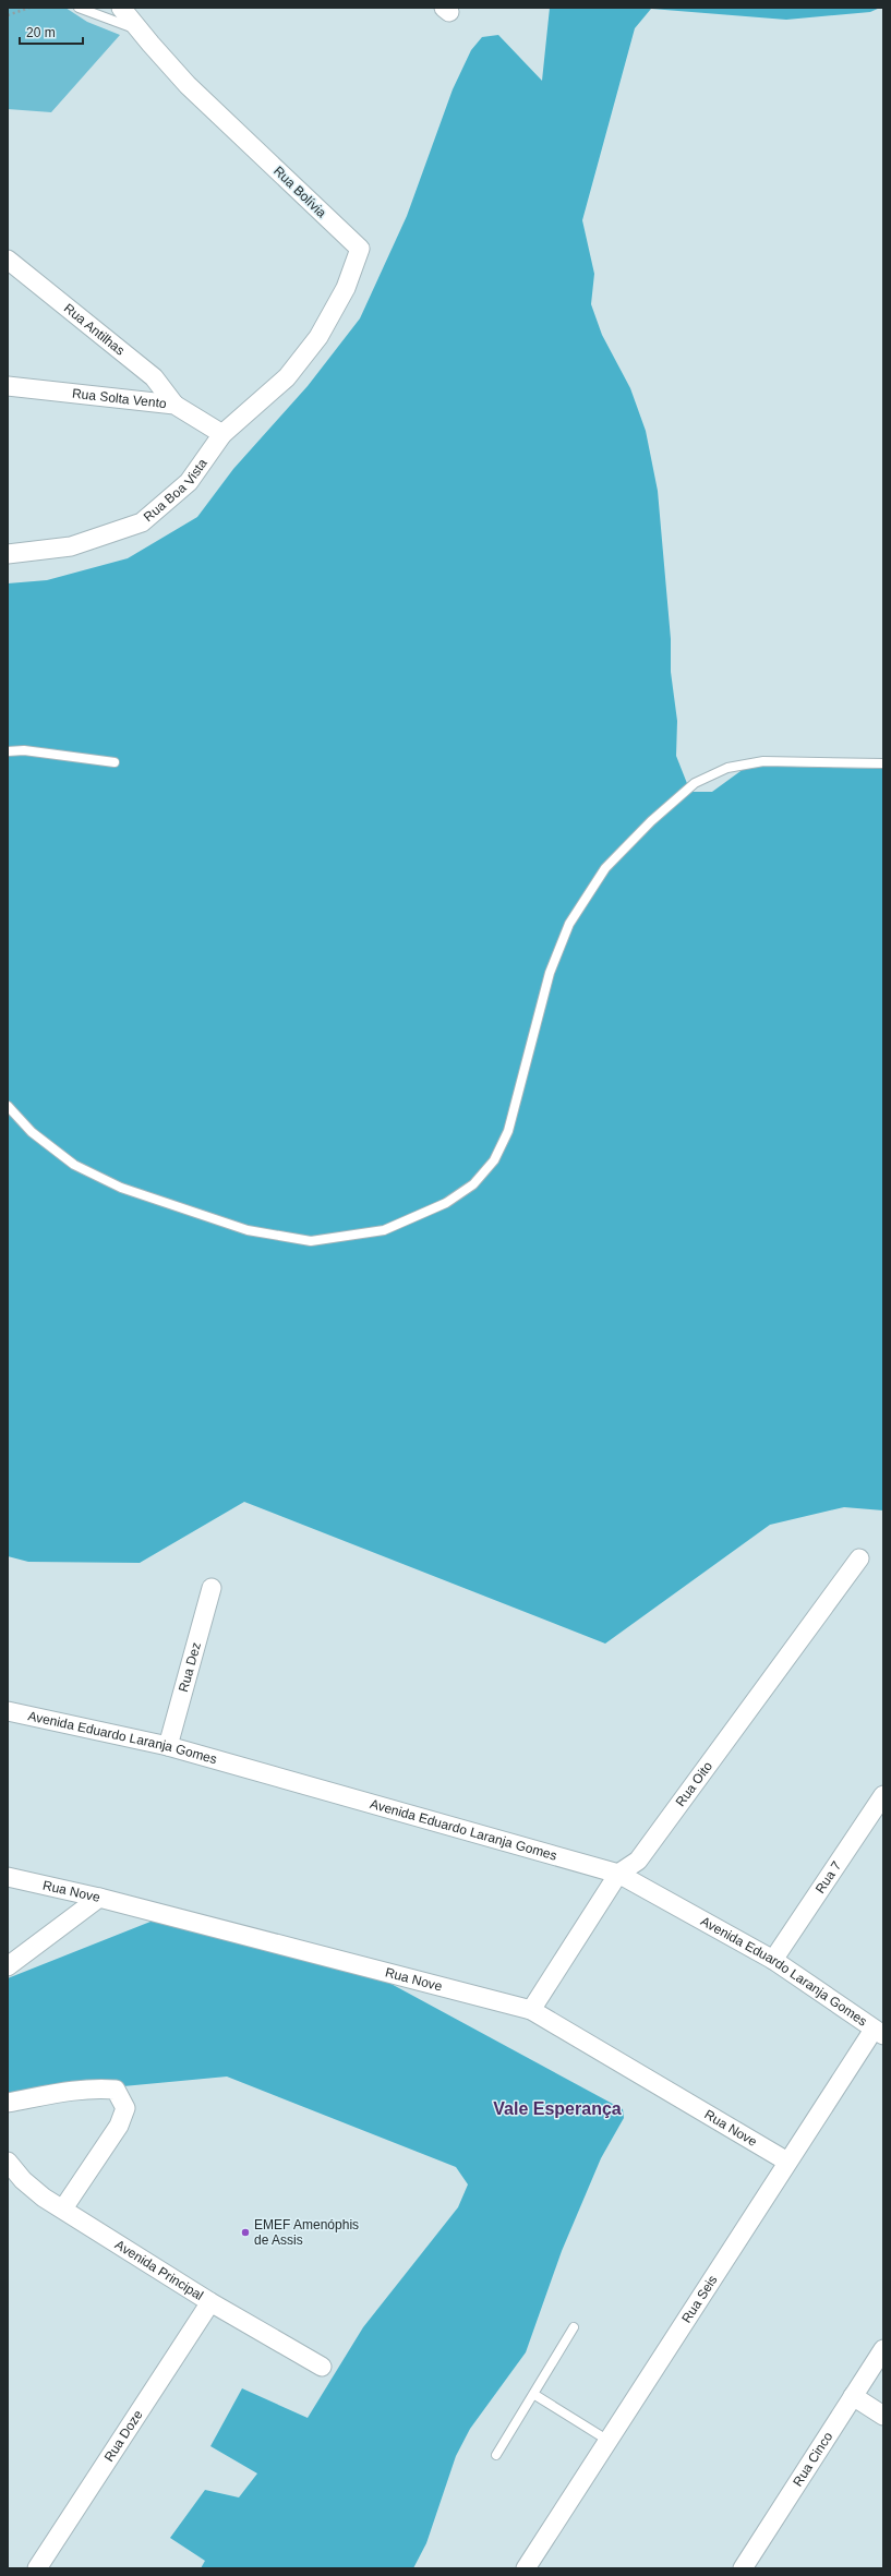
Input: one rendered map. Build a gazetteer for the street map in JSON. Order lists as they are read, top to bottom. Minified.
{"streets":{"street":["Rua Bolívia","Rua Antilhas","Rua Solta Vento","Rua Boa Vista","Rua Dez","Avenida Eduardo Laranja Gomes","Rua Oito","Rua 7","Rua Nove","Avenida Principal","Rua Seis","Rua Doze","Rua Cinco"]},"crossings":[["Rua Bolívia","Rua Boa Vista"],["Rua Antilhas","Rua Solta Vento"],["Rua Solta Vento","Rua Boa Vista"],["Rua Dez","Avenida Eduardo Laranja Gomes"],["Avenida Eduardo Laranja Gomes","Rua Oito"],["Avenida Eduardo Laranja Gomes","Rua 7"],["Avenida Eduardo Laranja Gomes","Rua Seis"],["Rua Oito","Rua Nove"],["Rua Nove","Rua Seis"],["Avenida Principal","Rua Doze"]],"districts":["Vale Esperança"],"places":["EMEF Amenóphis de Assis"],"scale_bar":"20 m"}
